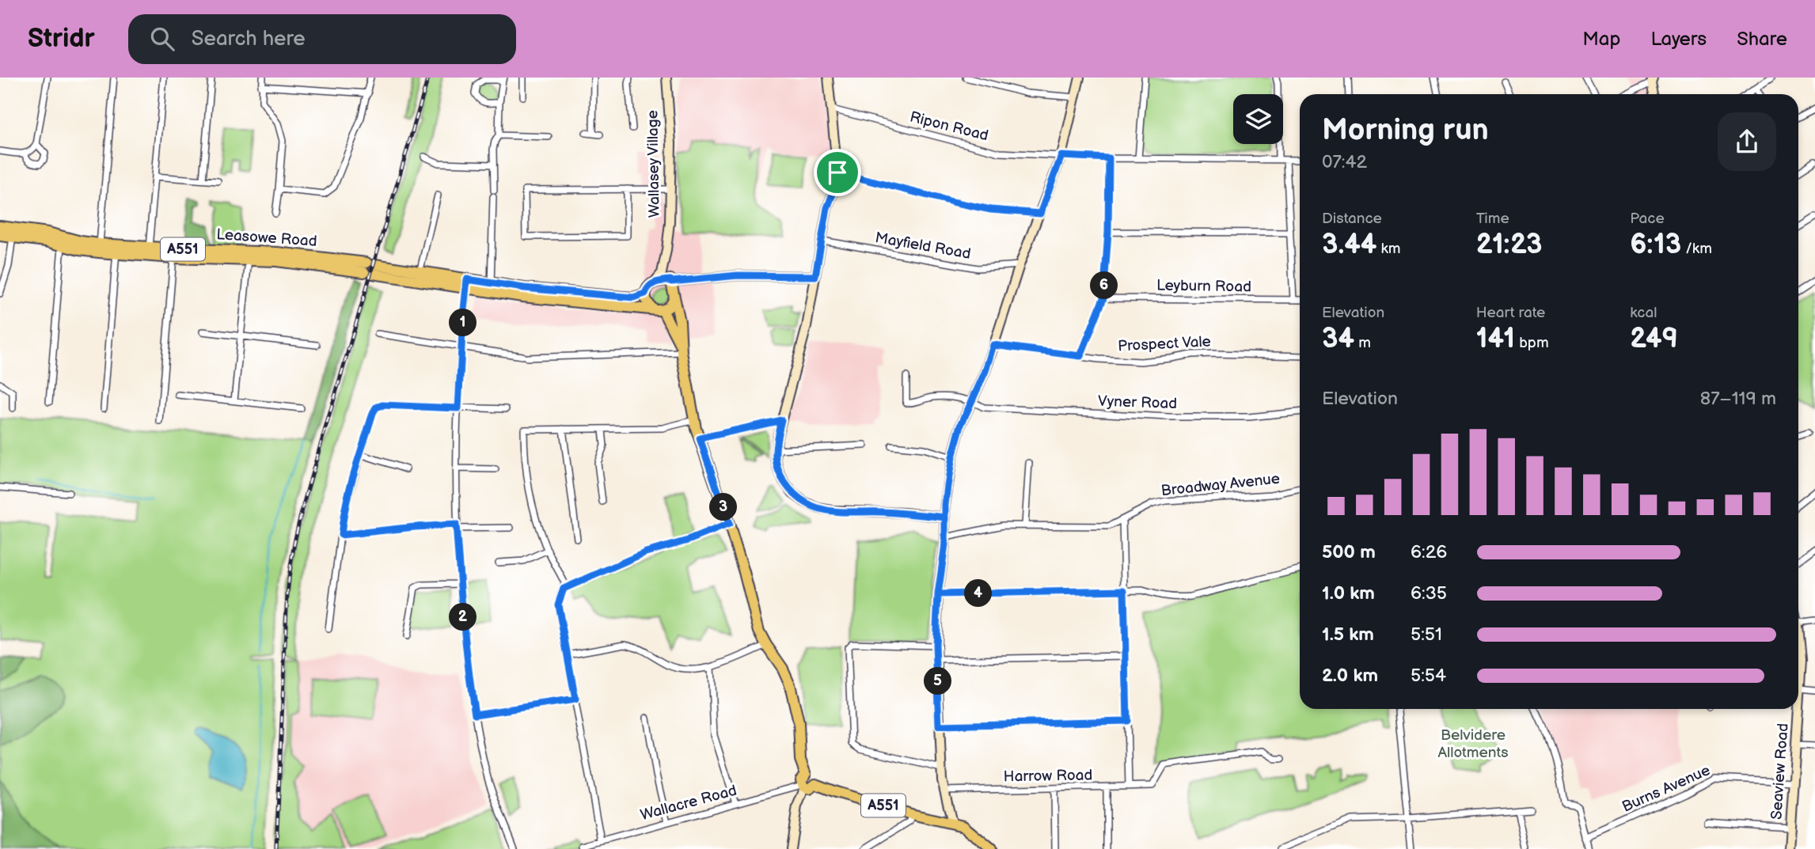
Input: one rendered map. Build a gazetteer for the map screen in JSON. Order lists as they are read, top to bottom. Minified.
{"streets":{"main road":["Leasowe Road","A551"],"street":["Ripon Road","Wallasey Village","Mayfield Road","Leyburn Road","Prospect Vale","Vyner Road","Broadway Avenue","Seaview Road","Harrow Road","Burns Avenue","Wallacre Road"]},"crossings":[["Wallasey Village","Leasowe Road"],["A551","Wallacre Road"],["Seaview Road","Burns Avenue"]],"parks":["Belvidere Allotments"],"page":{"header":"Stridr","search":"Search here","nav":["Map","Layers","Share"],"heading":["Morning run","07:42"],"stats":[["Distance","3.44 km"],["Time","21:23"],["Pace","6:13 /km"],["Elevation","34 m"],["Heart rate","141 bpm"],["kcal","249"]],"pins":["6","1","3","4","2","5"],"chart":["Elevation","87–119 m"],"list":[{"name":"500 m","note":"6:26"},{"name":"1.0 km","note":"6:35"},{"name":"1.5 km","note":"5:51"},{"name":"2.0 km","note":"5:54"}]}}
